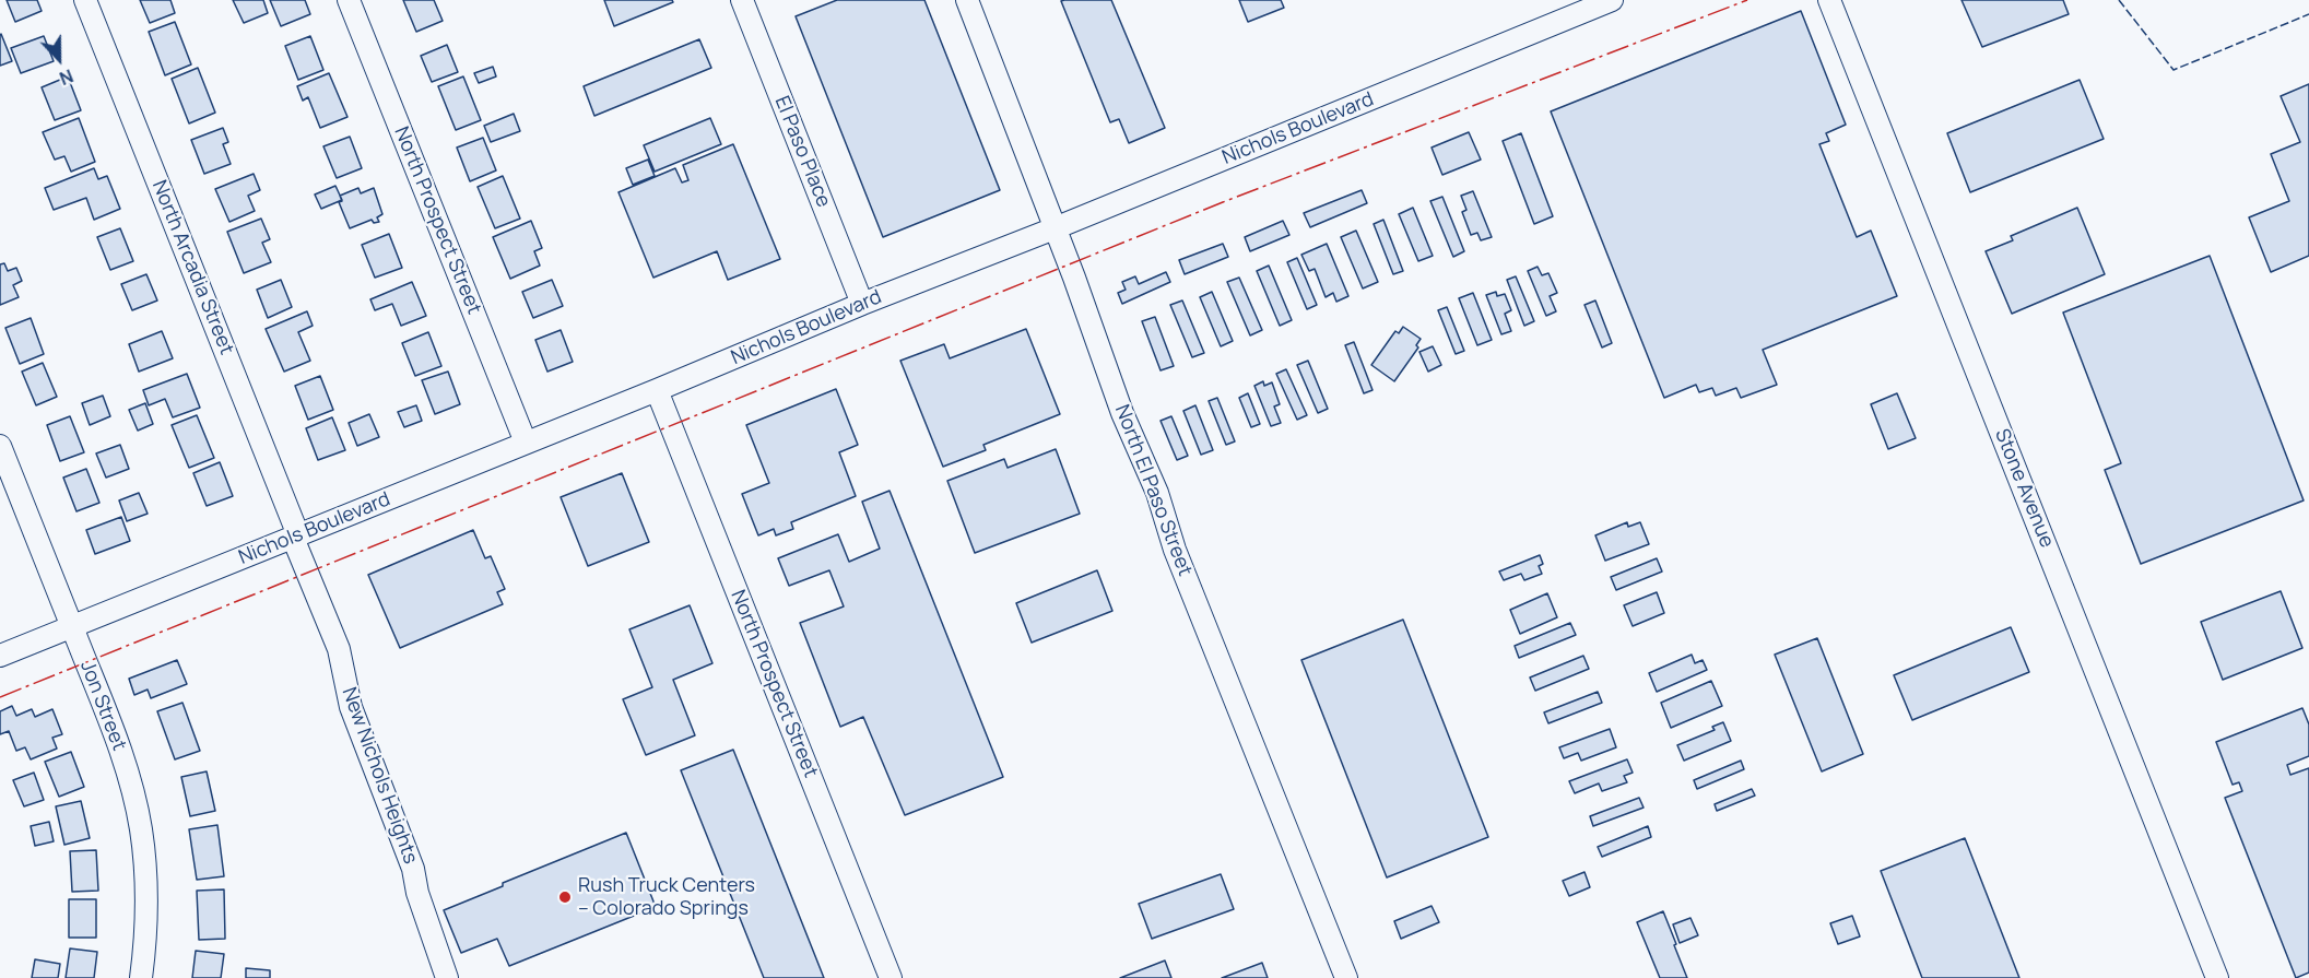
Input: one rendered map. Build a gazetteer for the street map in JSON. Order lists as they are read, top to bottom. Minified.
{"streets":{"street":["Nichols Boulevard","El Paso Place","North Prospect Street","North Arcadia Street","Stone Avenue","North El Paso Street","Jon Street","New Nichols Heights"]},"crossings":[["Nichols Boulevard","El Paso Place"],["Nichols Boulevard","North Prospect Street"],["Nichols Boulevard","North Arcadia Street"],["Nichols Boulevard","North El Paso Street"],["Nichols Boulevard","Jon Street"],["Nichols Boulevard","New Nichols Heights"],["North Arcadia Street","New Nichols Heights"]],"places":["Rush Truck Centers – Colorado Springs"],"north":"bottom"}
